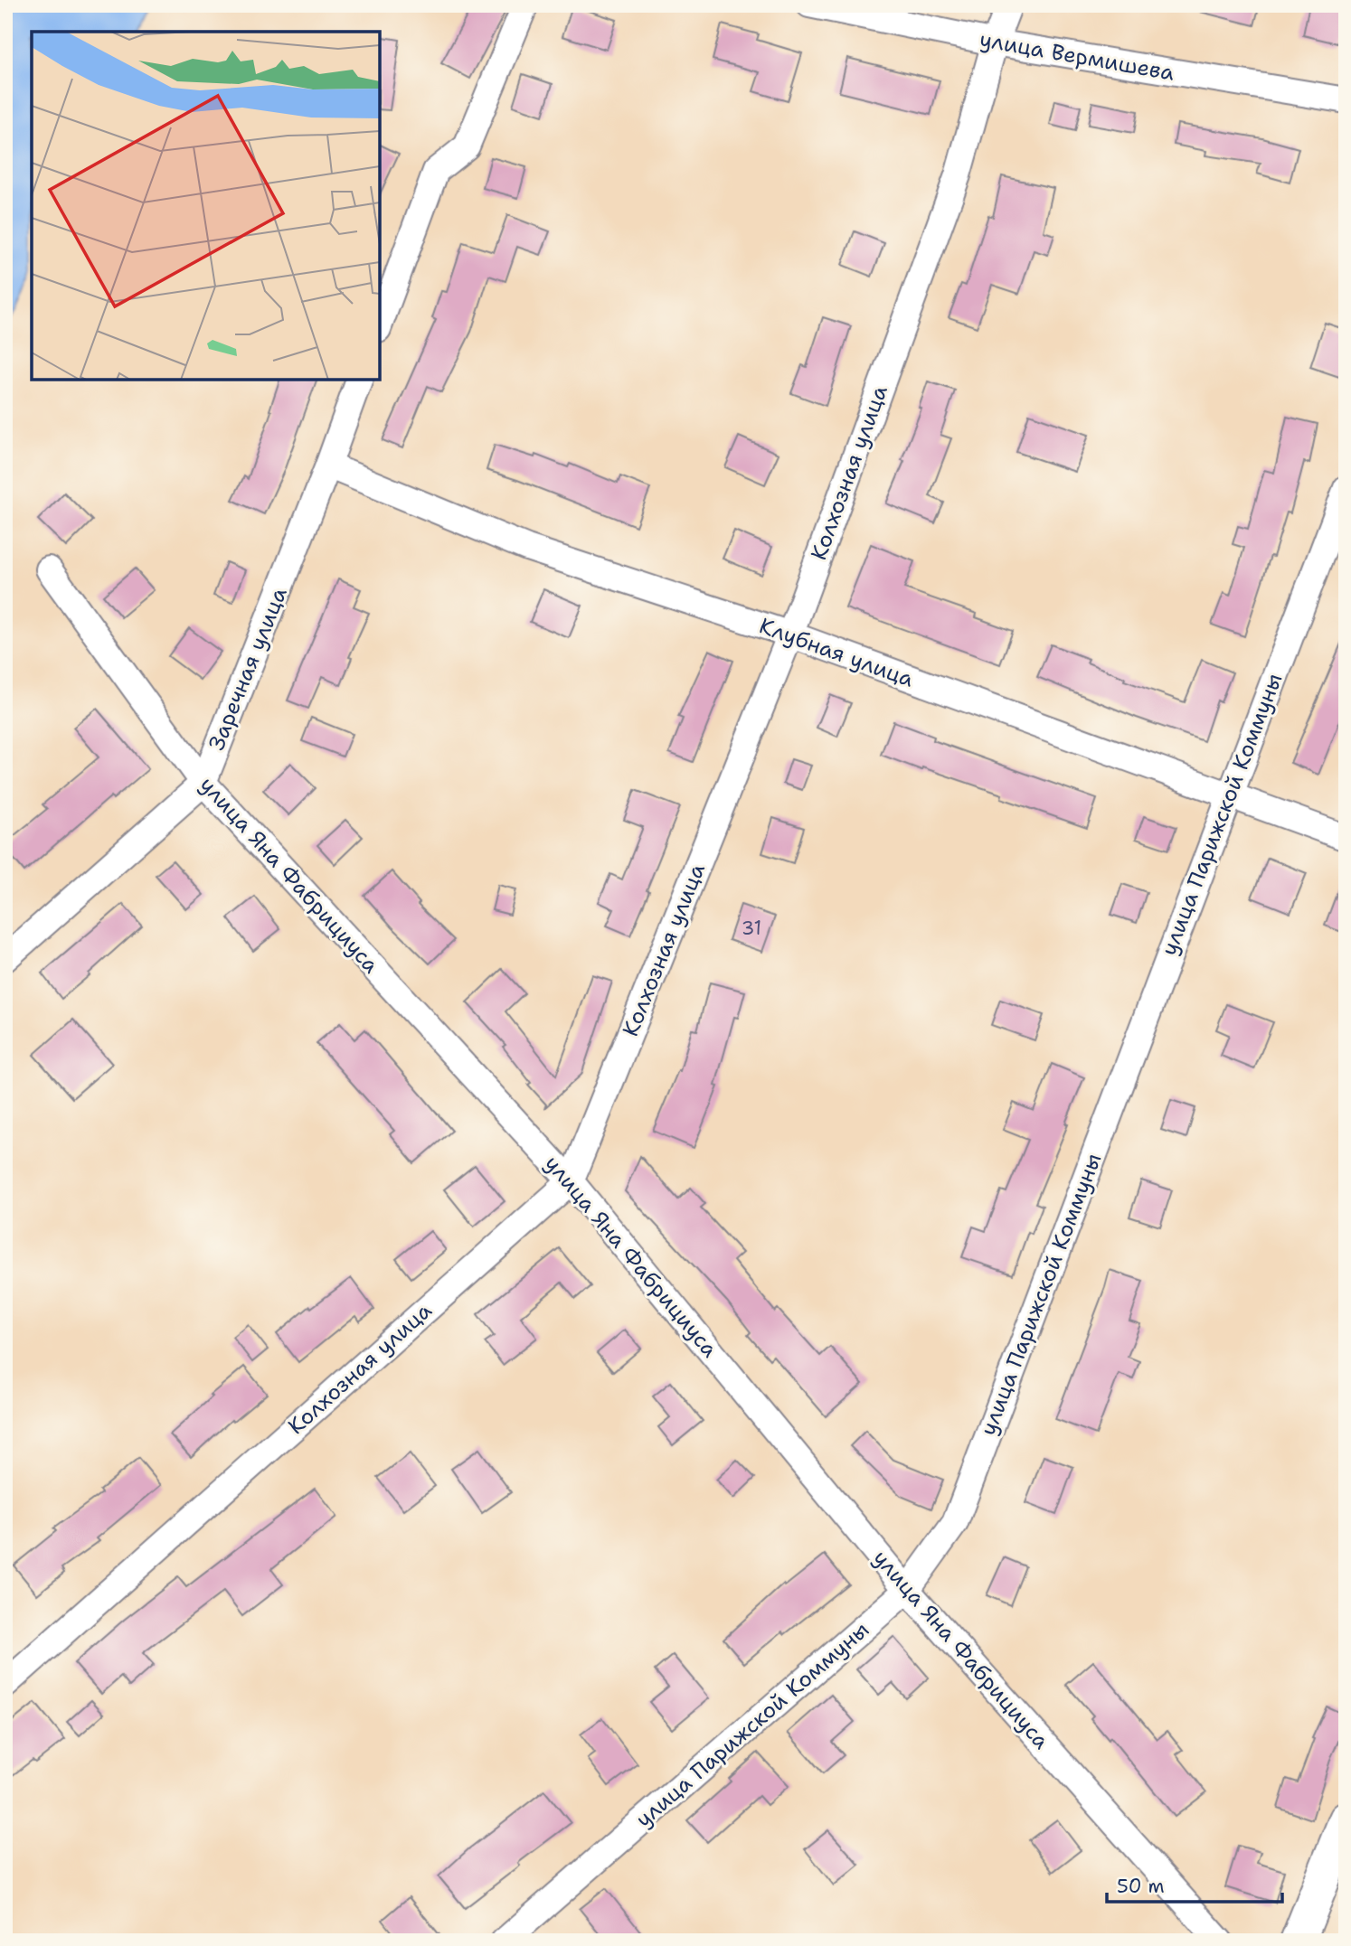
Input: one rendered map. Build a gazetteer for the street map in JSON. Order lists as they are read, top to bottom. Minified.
{"streets":{"street":["улица Вермишева","Колхозная улица","Клубная улица","Заречная улица","улица Парижской Коммуны","улица Яна Фабрициуса"]},"crossings":[["улица Вермишева","Колхозная улица"],["Колхозная улица","Клубная улица"],["Колхозная улица","улица Яна Фабрициуса"],["Клубная улица","Заречная улица"],["Клубная улица","улица Парижской Коммуны"],["Заречная улица","улица Яна Фабрициуса"],["улица Парижской Коммуны","улица Яна Фабрициуса"]],"house_numbers":["31"],"scale_bar":"50 m"}
